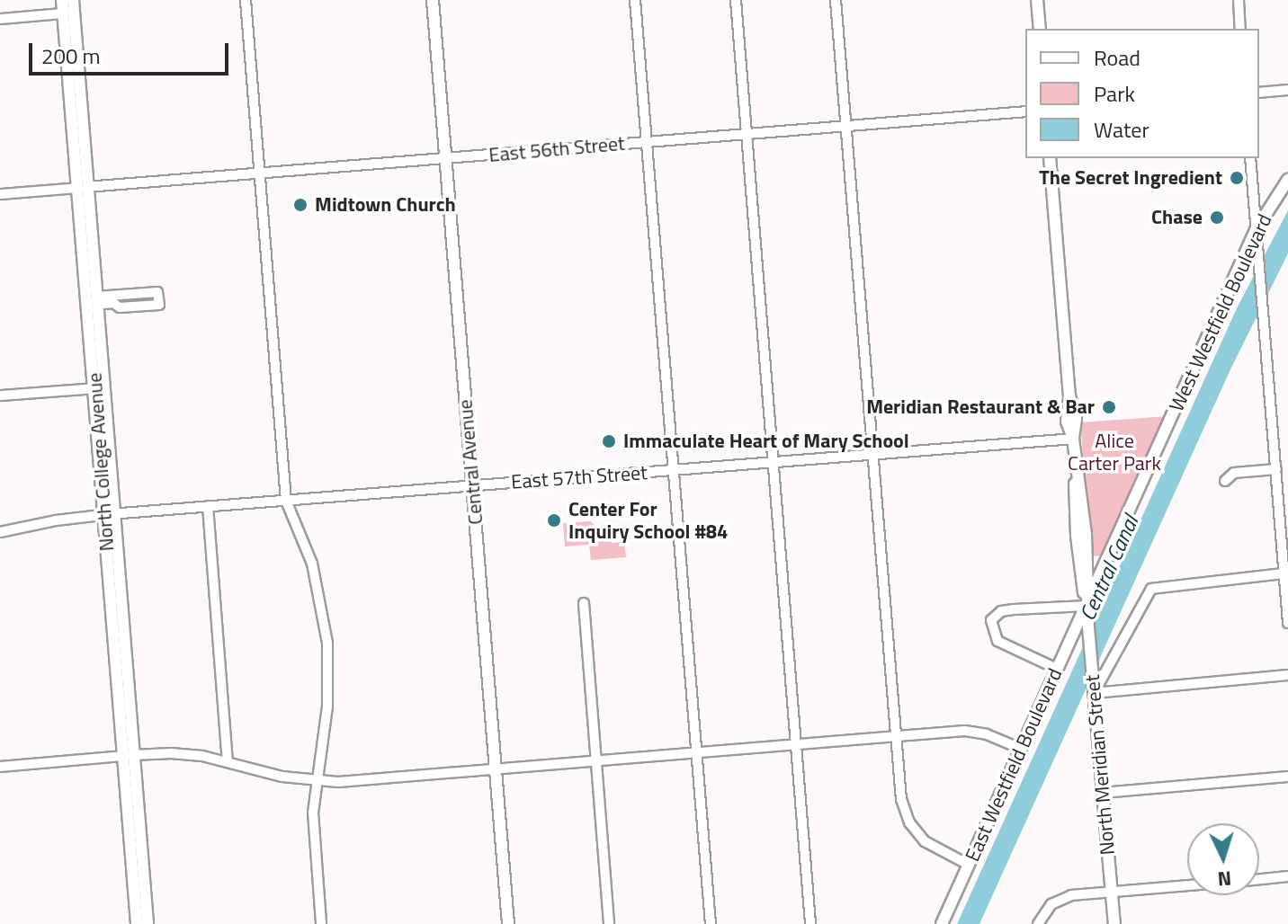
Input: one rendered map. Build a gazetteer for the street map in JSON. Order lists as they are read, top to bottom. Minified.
{"streets":{"main road":["West Westfield Boulevard","North College Avenue","Central Avenue","East Westfield Boulevard","North Meridian Street"],"street":["East 56th Street","East 57th Street"]},"crossings":[["East 56th Street","North College Avenue"],["East 56th Street","Central Avenue"],["West Westfield Boulevard","East Westfield Boulevard"],["West Westfield Boulevard","North Meridian Street"],["North College Avenue","East 57th Street"],["Central Avenue","East 57th Street"],["East 57th Street","North Meridian Street"],["East Westfield Boulevard","North Meridian Street"]],"water":["Central Canal"],"parks":["Alice Carter Park"],"places":["The Secret Ingredient","Midtown Church","Chase","Meridian Restaurant & Bar","Immaculate Heart of Mary School","Center For Inquiry School #84"],"legend":["Road","Park","Water"],"scale_bar":"200 m","north":"bottom"}
